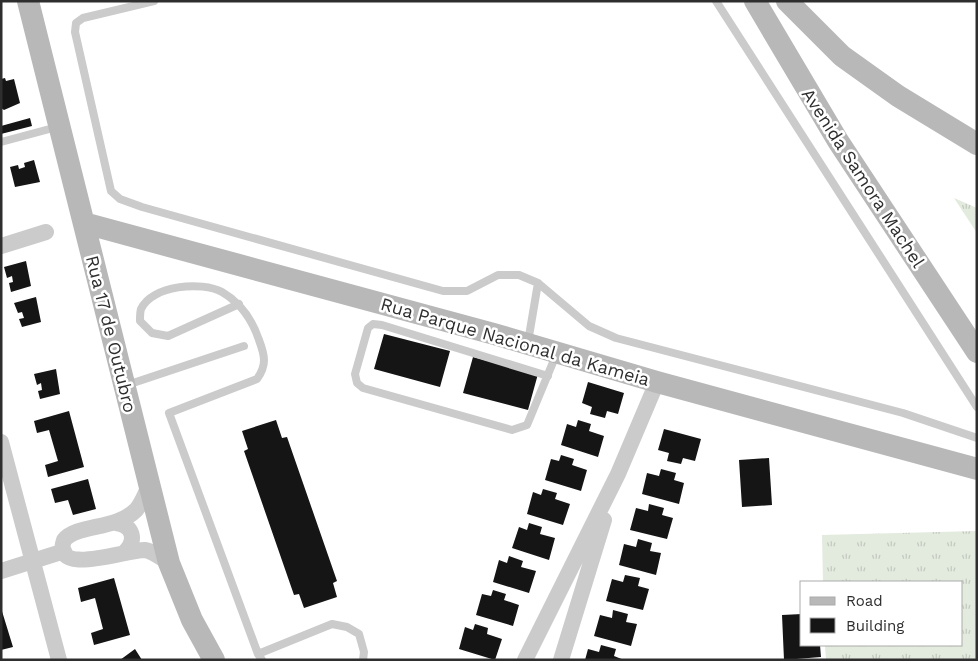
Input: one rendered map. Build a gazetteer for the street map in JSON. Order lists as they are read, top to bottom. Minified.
{"streets":{"street":["Avenida Samora Machel","Rua 17 de Outubro","Rua Parque Nacional da Kameia"]},"crossings":[["Rua 17 de Outubro","Rua Parque Nacional da Kameia"]],"legend":["Road","Building"]}
